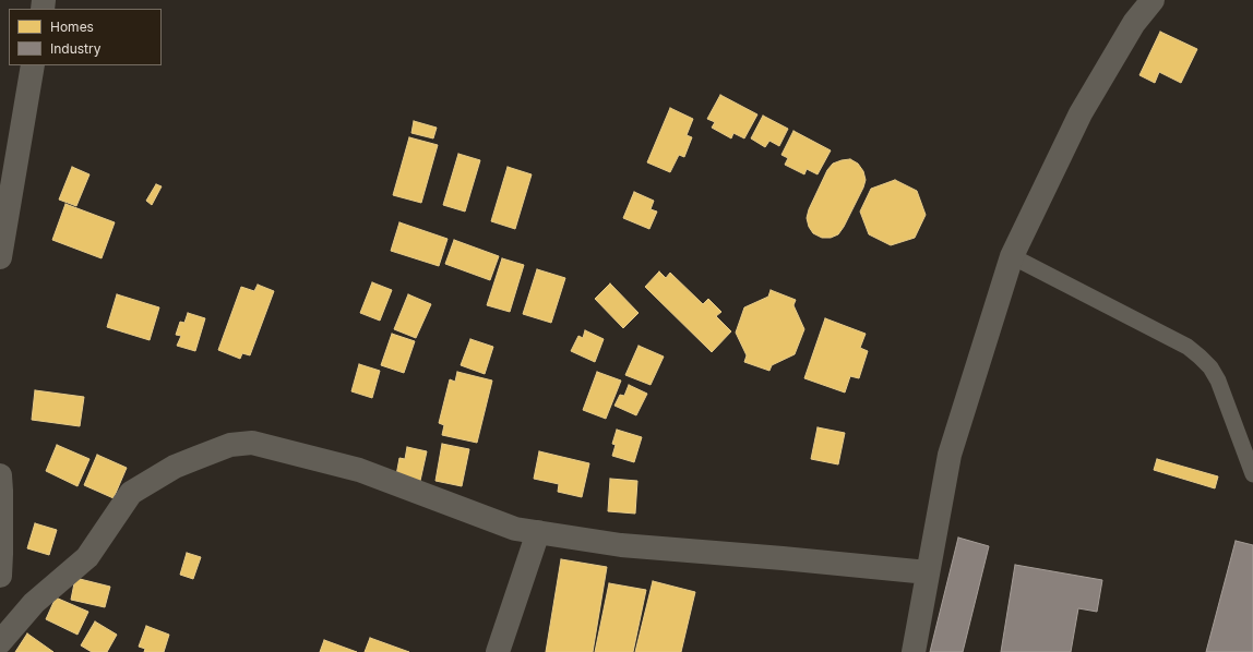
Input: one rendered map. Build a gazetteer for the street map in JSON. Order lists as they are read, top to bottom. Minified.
{"legend":["Homes","Industry"]}
